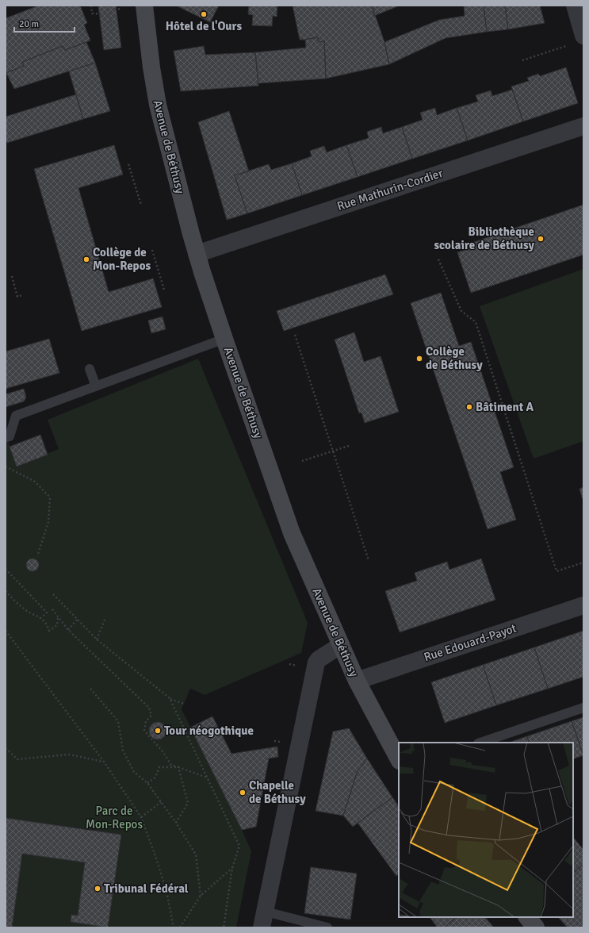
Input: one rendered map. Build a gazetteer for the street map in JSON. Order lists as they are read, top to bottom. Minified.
{"streets":{"street":["Avenue de Béthusy","Rue Mathurin-Cordier","Rue Edouard-Payot"]},"crossings":[["Avenue de Béthusy","Rue Mathurin-Cordier"],["Avenue de Béthusy","Rue Edouard-Payot"]],"parks":["Parc de Mon-Repos"],"places":["Hôtel de l'Ours","Bibliothèque scolaire de Béthusy","Collège de Mon-Repos","Collège de Béthusy","Bâtiment A","Tour néogothique","Chapelle de Béthusy","Tribunal Fédéral"],"scale_bar":"20 m"}
